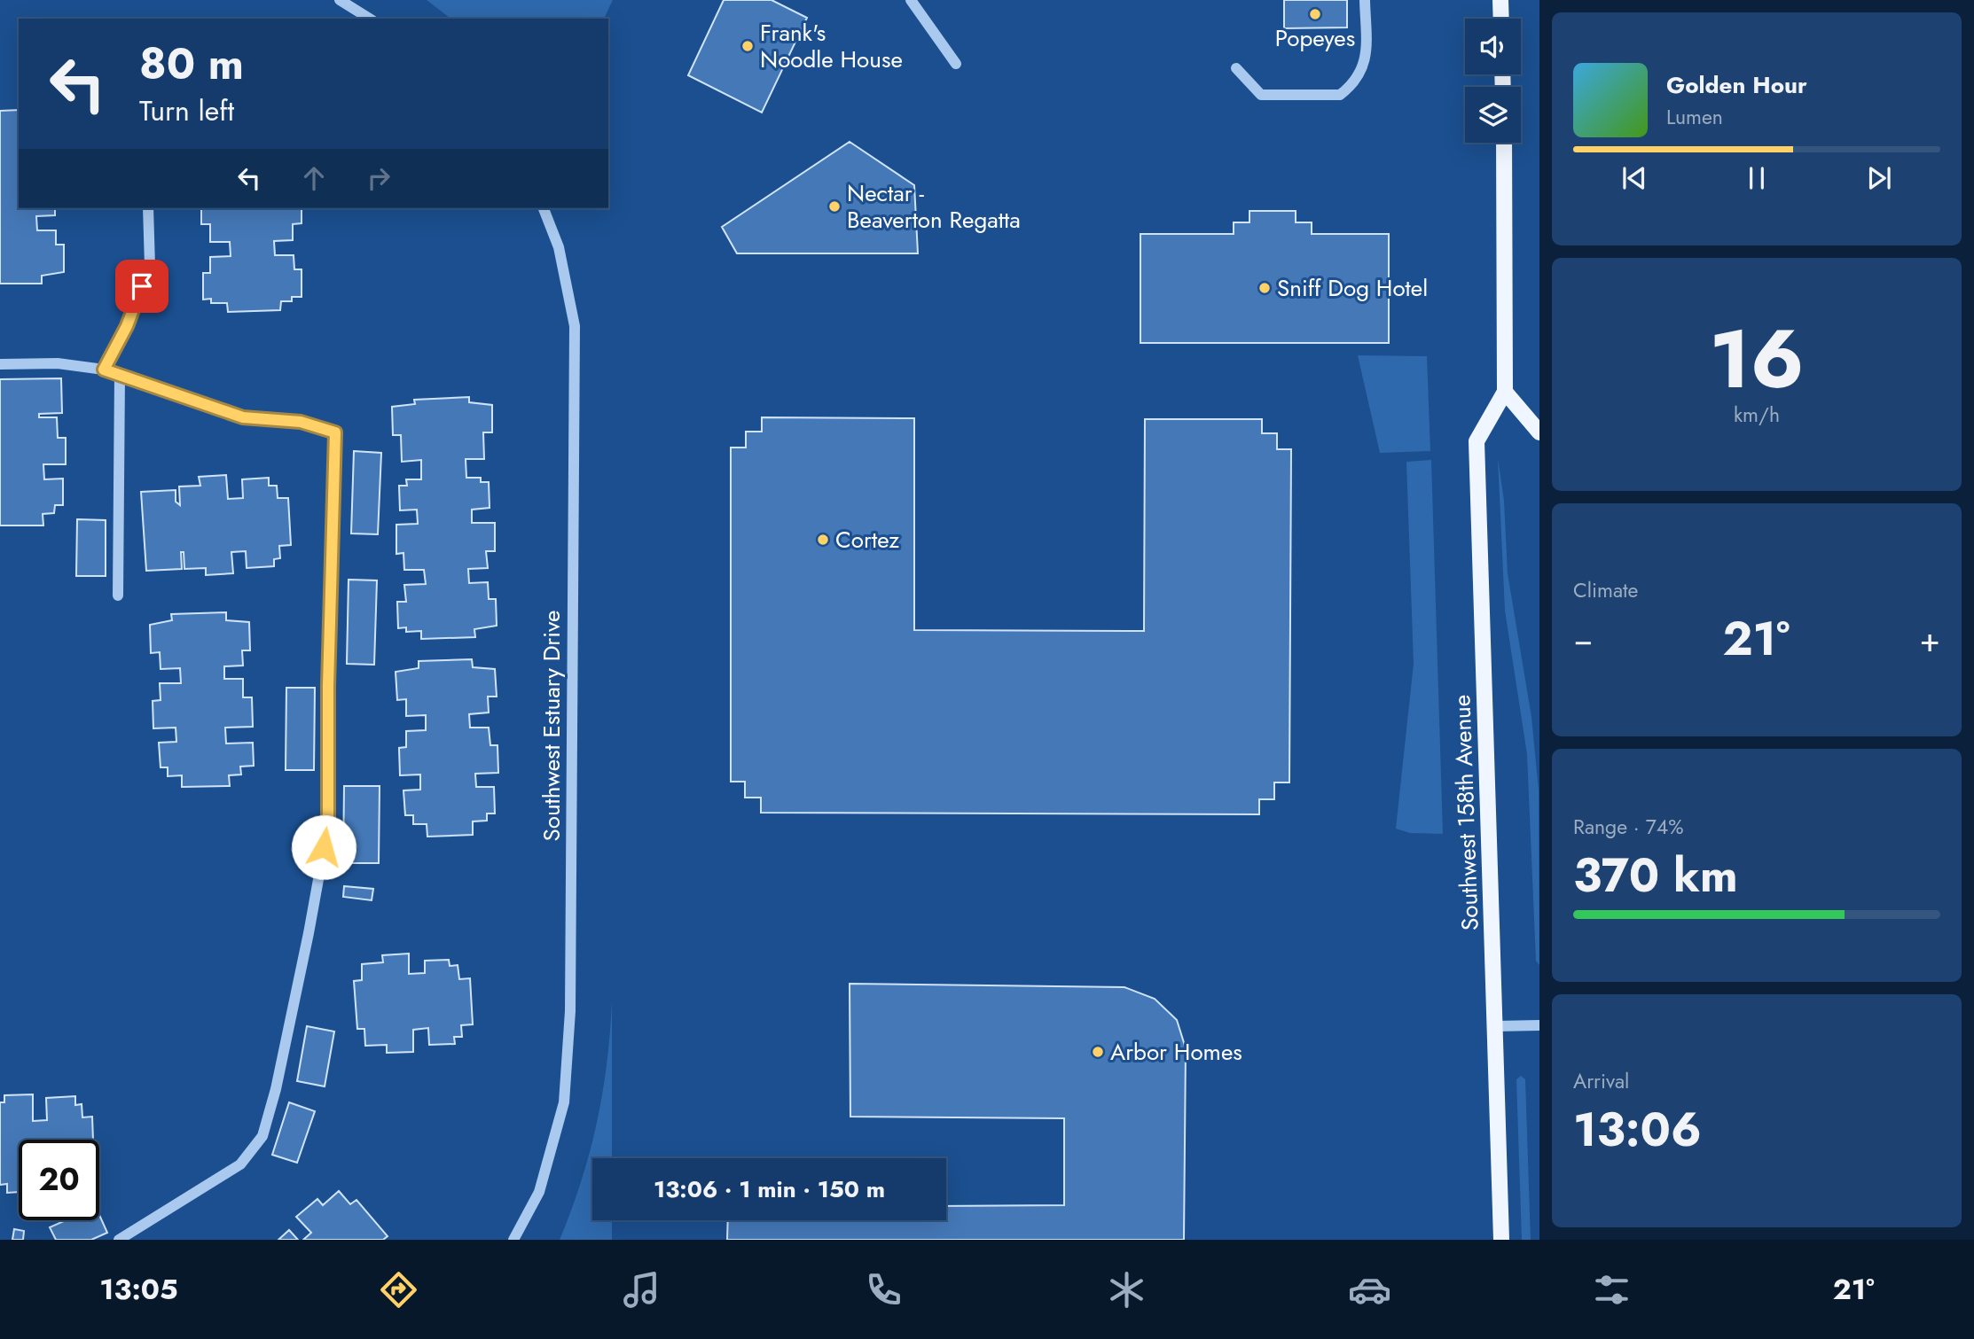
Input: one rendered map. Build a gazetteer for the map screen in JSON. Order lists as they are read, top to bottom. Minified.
{"streets":{"main road":["Southwest 158th Avenue"],"street":["Southwest Estuary Drive"]},"places":["Popeyes","Frank's Noodle House","Nectar - Beaverton Regatta","Sniff Dog Hotel","Cortez","Arbor Homes"],"page":{"turn":["80 m","Turn left"],"song":["Golden Hour","Lumen"],"tile":[["16","km/h"],"Climate",["Range · 74%","370 km"],["Arrival","13:06"]],"heat":["−","21°","+"],"limit":"20","trip":"13:06 · 1 min · 150 m","tabs":["13:05","21°"]}}
